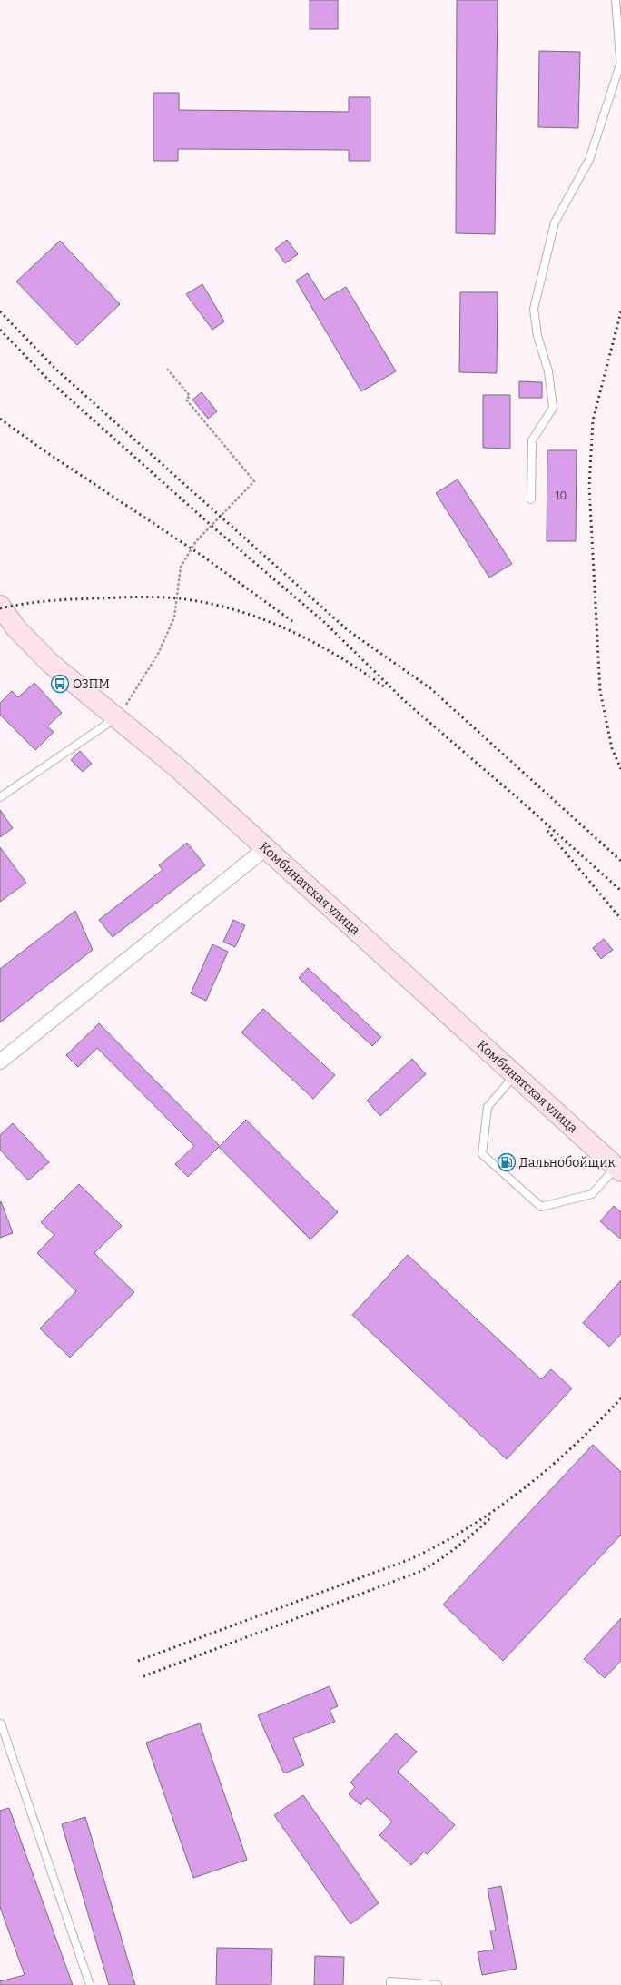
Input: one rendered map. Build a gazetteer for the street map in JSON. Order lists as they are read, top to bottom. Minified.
{"streets":{"main road":["Комбинатская улица"]},"places":{"bus stop":["ОЗПМ"],"fuel station":["Дальнобойщик"]},"house_numbers":["10"]}
